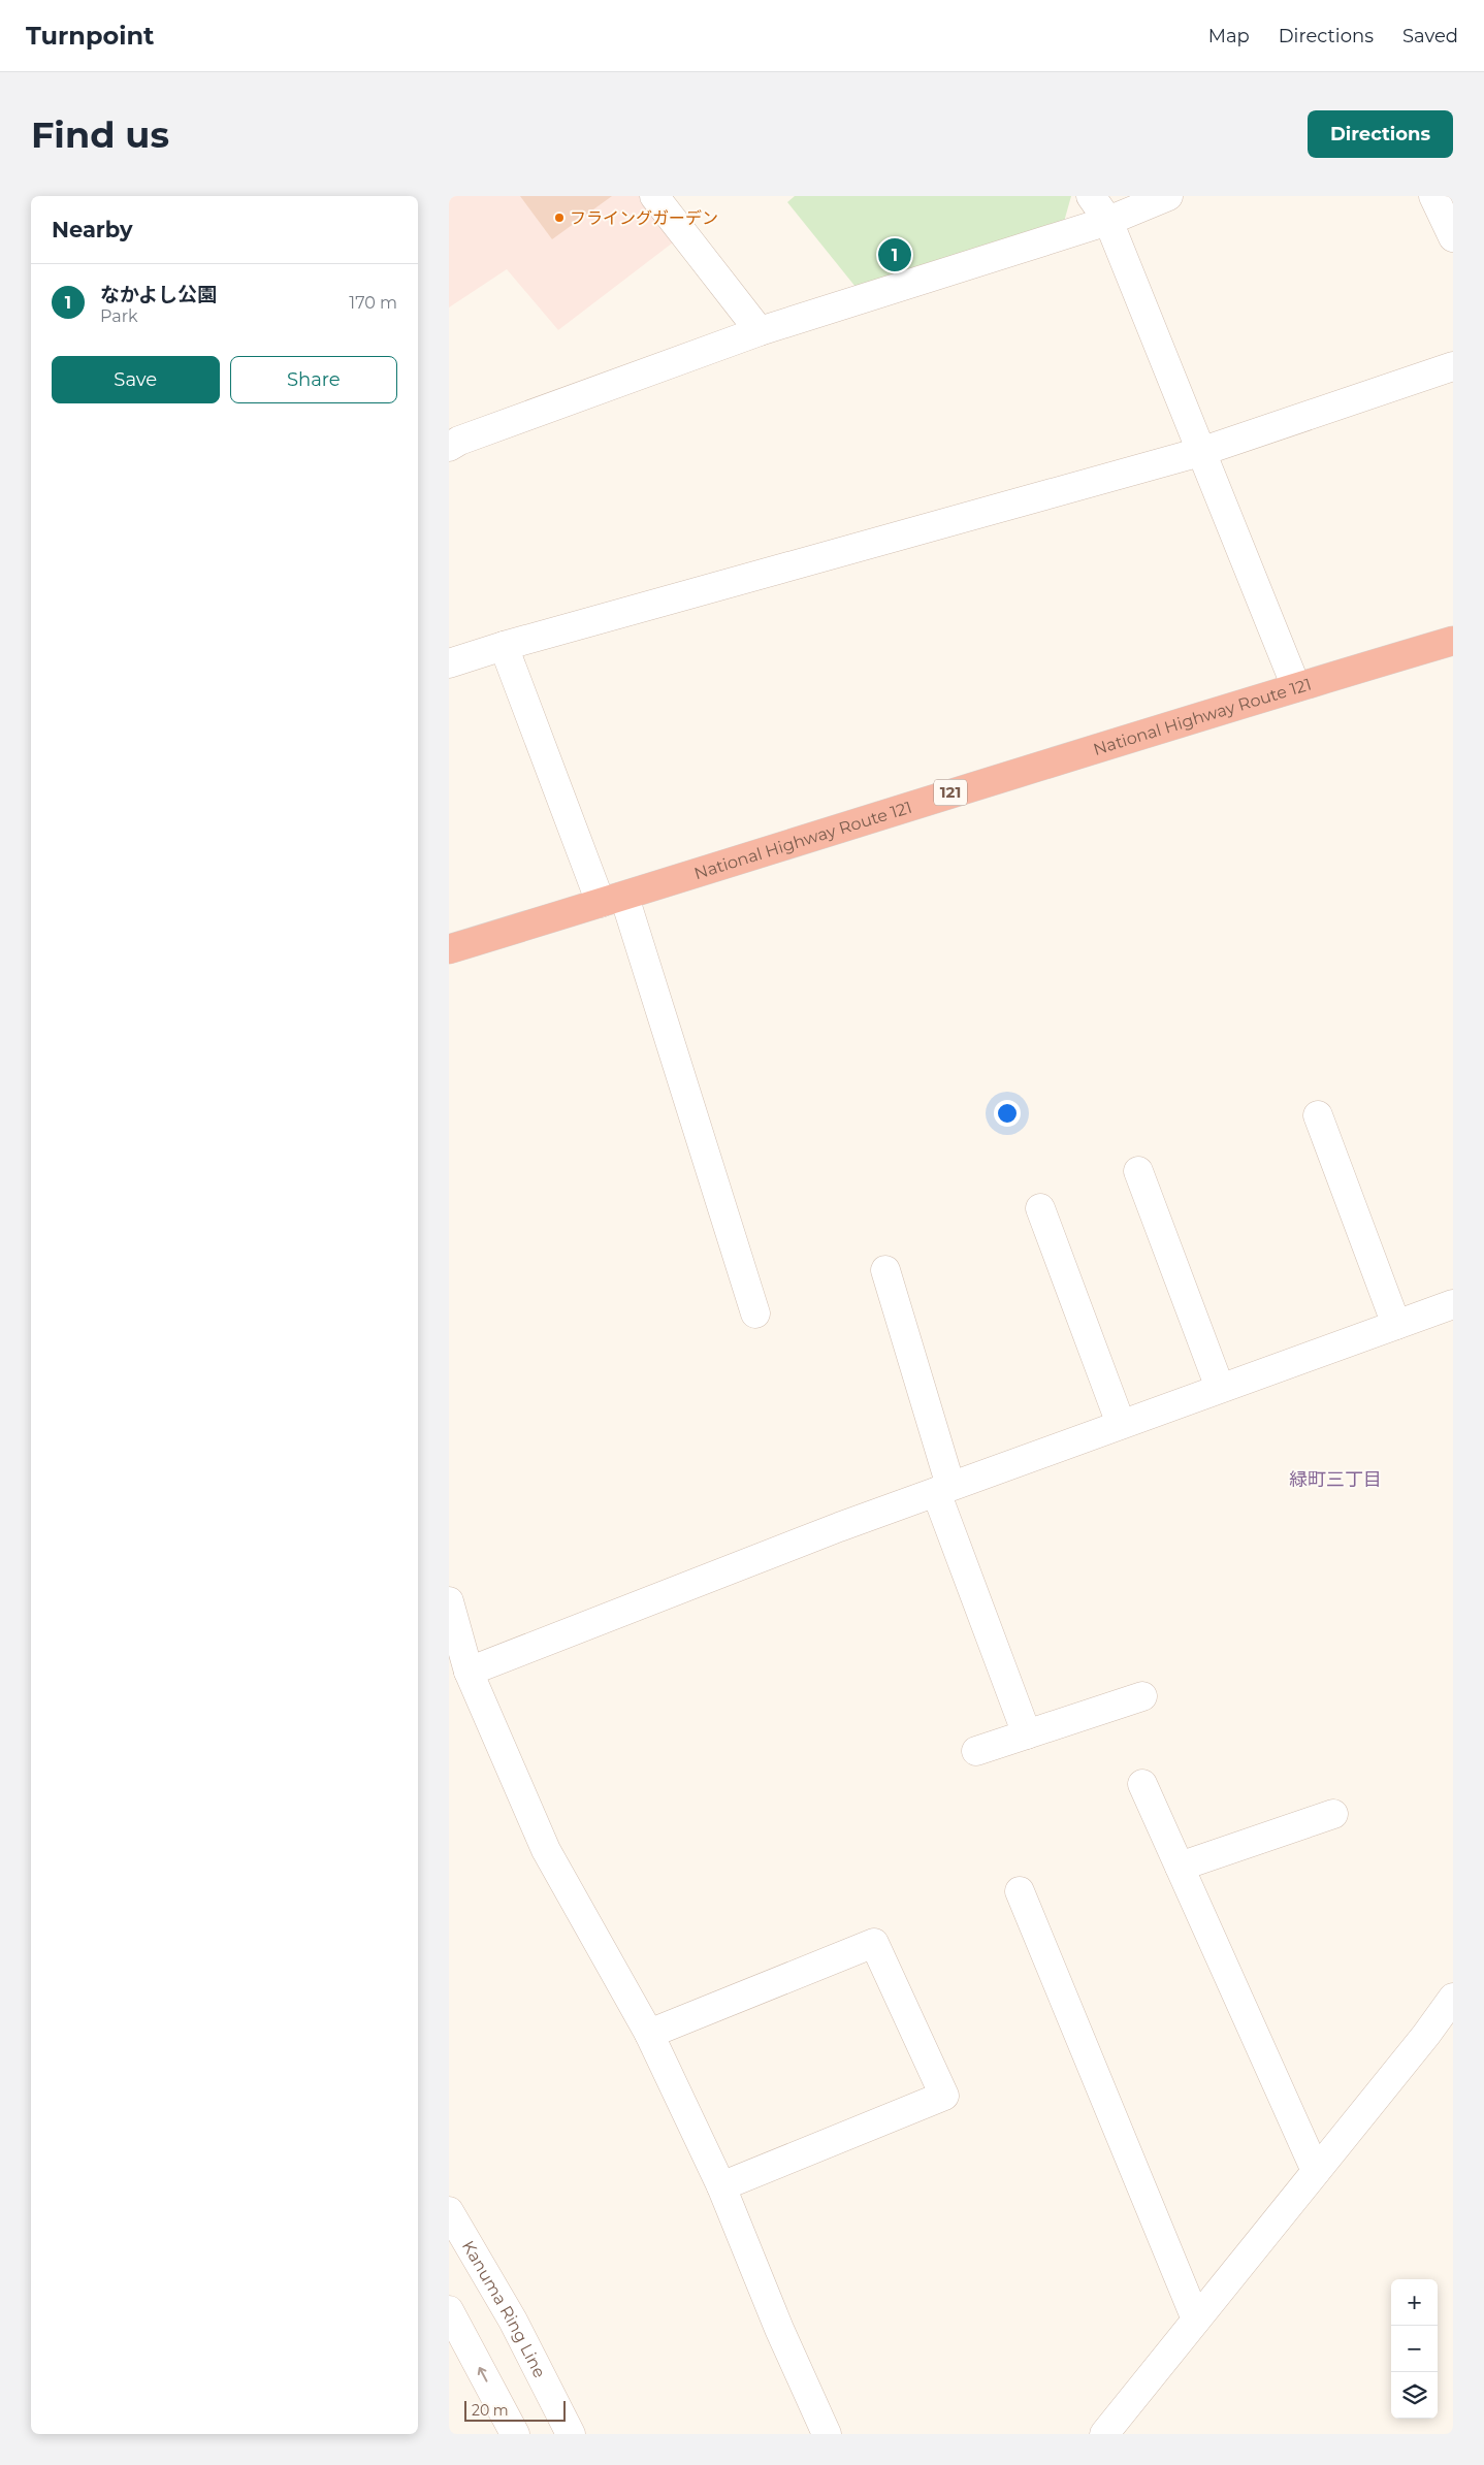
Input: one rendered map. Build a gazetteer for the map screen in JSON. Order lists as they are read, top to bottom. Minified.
{"streets":{"highway":["National Highway Route 121","121"],"street":["Kanuma Ring Line"]},"districts":["緑町三丁目"],"places":["フライングガーデン"],"scale_bar":"20 m","page":{"header":"Turnpoint","nav":["Map","Directions","Saved"],"buttons":["Directions",["Save","Share"]],"title":"Find us","heading":"Nearby","pins":"1","list":[{"mark":"1","name":"なかよし公園","note":"Park","value":"170 m"}],"map_buttons":["+","−"],"scale":"20 m"}}
